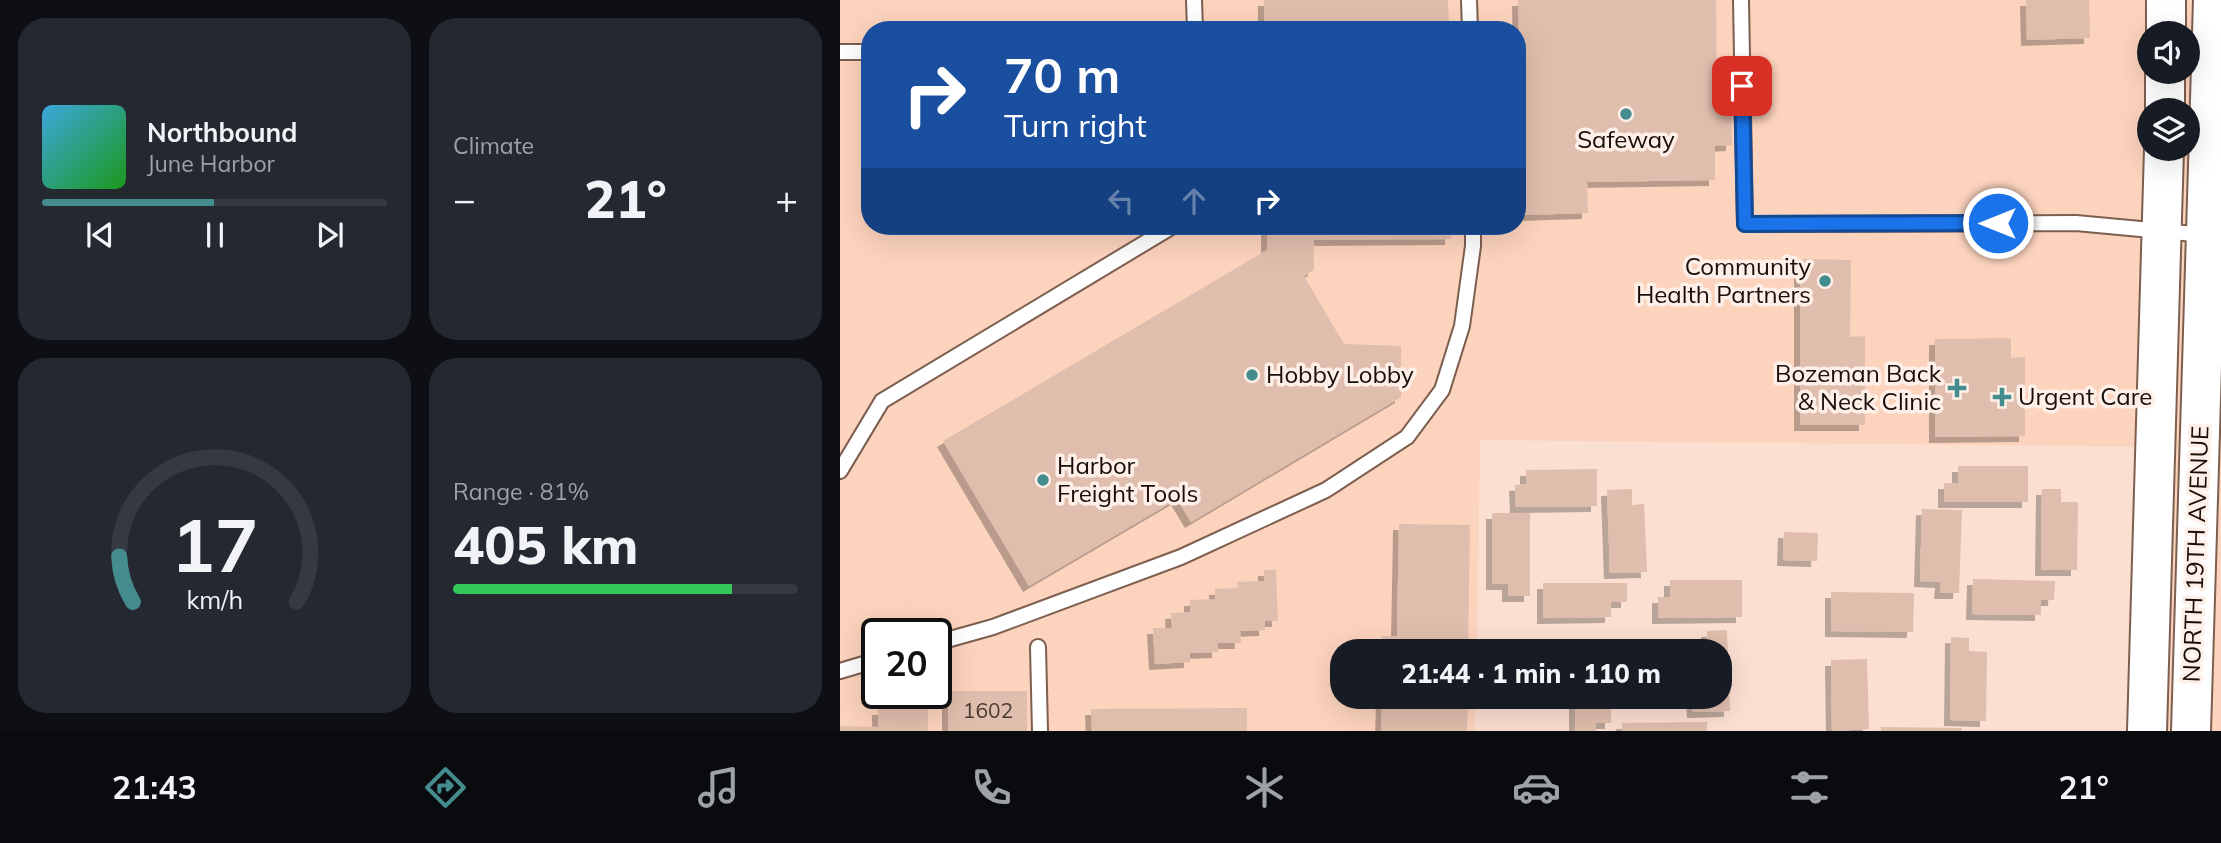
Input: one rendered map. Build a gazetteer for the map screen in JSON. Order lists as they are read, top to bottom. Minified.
{"streets":{"main road":["NORTH 19TH AVENUE"]},"places":{"other":["Safeway","Community Health Partners","Hobby Lobby","Harbor Freight Tools"],"health":["Bozeman Back & Neck Clinic","Urgent Care"]},"house_numbers":["1602"],"page":{"tile":["Climate",["Range · 81%","405 km"]],"turn":["70 m","Turn right"],"song":["Northbound","June Harbor"],"heat":["−","21°","+"],"limit":"20","trip":"21:44 · 1 min · 110 m","tabs":["21:43","21°"],"gauge":["17","km/h"]}}
